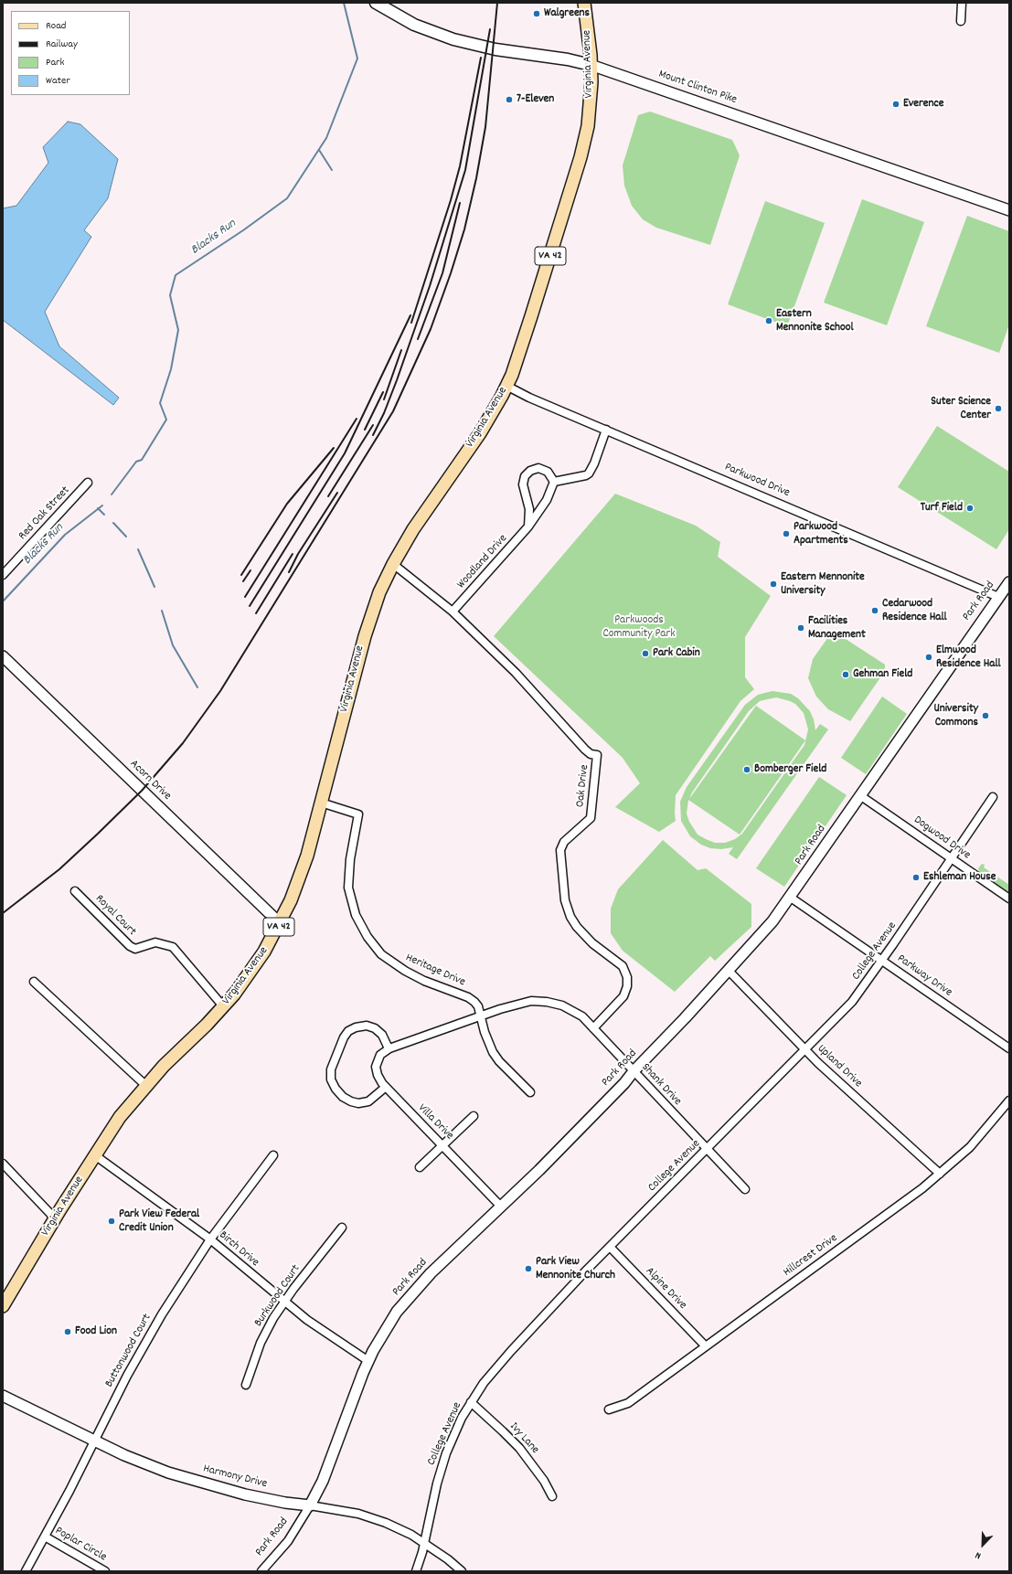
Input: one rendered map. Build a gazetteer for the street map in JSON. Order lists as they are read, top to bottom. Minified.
{"streets":{"main road":["Virginia Avenue","Mount Clinton Pike","VA 42"],"street":["Parkwood Drive","Red Oak Street","Woodland Drive","Park Road","Acorn Drive","Oak Drive","Dogwood Drive","Royal Court","College Avenue","Heritage Drive","Parkway Drive","Upland Drive","Shank Drive","Villa Drive","Birch Drive","Hillcrest Drive","Alpine Drive","Burkwood Court","Buttonwood Court","Ivy Lane","Harmony Drive","Poplar Circle"]},"crossings":[["Virginia Avenue","Mount Clinton Pike"],["Virginia Avenue","Parkwood Drive"],["Virginia Avenue","Acorn Drive"],["Virginia Avenue","Oak Drive"],["Virginia Avenue","Royal Court"],["Virginia Avenue","Heritage Drive"],["Virginia Avenue","Birch Drive"],["Parkwood Drive","Park Road"],["Woodland Drive","Oak Drive"],["Park Road","Dogwood Drive"],["Park Road","Parkway Drive"],["Park Road","Upland Drive"],["Park Road","Shank Drive"],["Park Road","Villa Drive"],["Park Road","Birch Drive"],["Park Road","Harmony Drive"],["Oak Drive","Shank Drive"],["Dogwood Drive","College Avenue"],["College Avenue","Parkway Drive"],["College Avenue","Upland Drive"],["College Avenue","Shank Drive"],["College Avenue","Alpine Drive"],["College Avenue","Ivy Lane"],["College Avenue","Harmony Drive"],["Heritage Drive","Shank Drive"],["Upland Drive","Hillcrest Drive"],["Shank Drive","Villa Drive"],["Birch Drive","Burkwood Court"],["Birch Drive","Buttonwood Court"],["Hillcrest Drive","Alpine Drive"],["Buttonwood Court","Harmony Drive"],["Buttonwood Court","Poplar Circle"]],"water":["Blacks Run"],"parks":["Parkwoods Community Park"],"places":["Walgreens","7-Eleven","Everence","Eastern Mennonite School","Suter Science Center","Turf Field","Parkwood Apartments","Eastern Mennonite University","Cedarwood Residence Hall","Facilities Management","Park Cabin","Elmwood Residence Hall","Gehman Field","University Commons","Bomberger Field","Eshleman House","Park View Federal Credit Union","Park View Mennonite Church","Food Lion"],"legend":["Road","Railway","Park","Water"],"north":"bottom left"}
